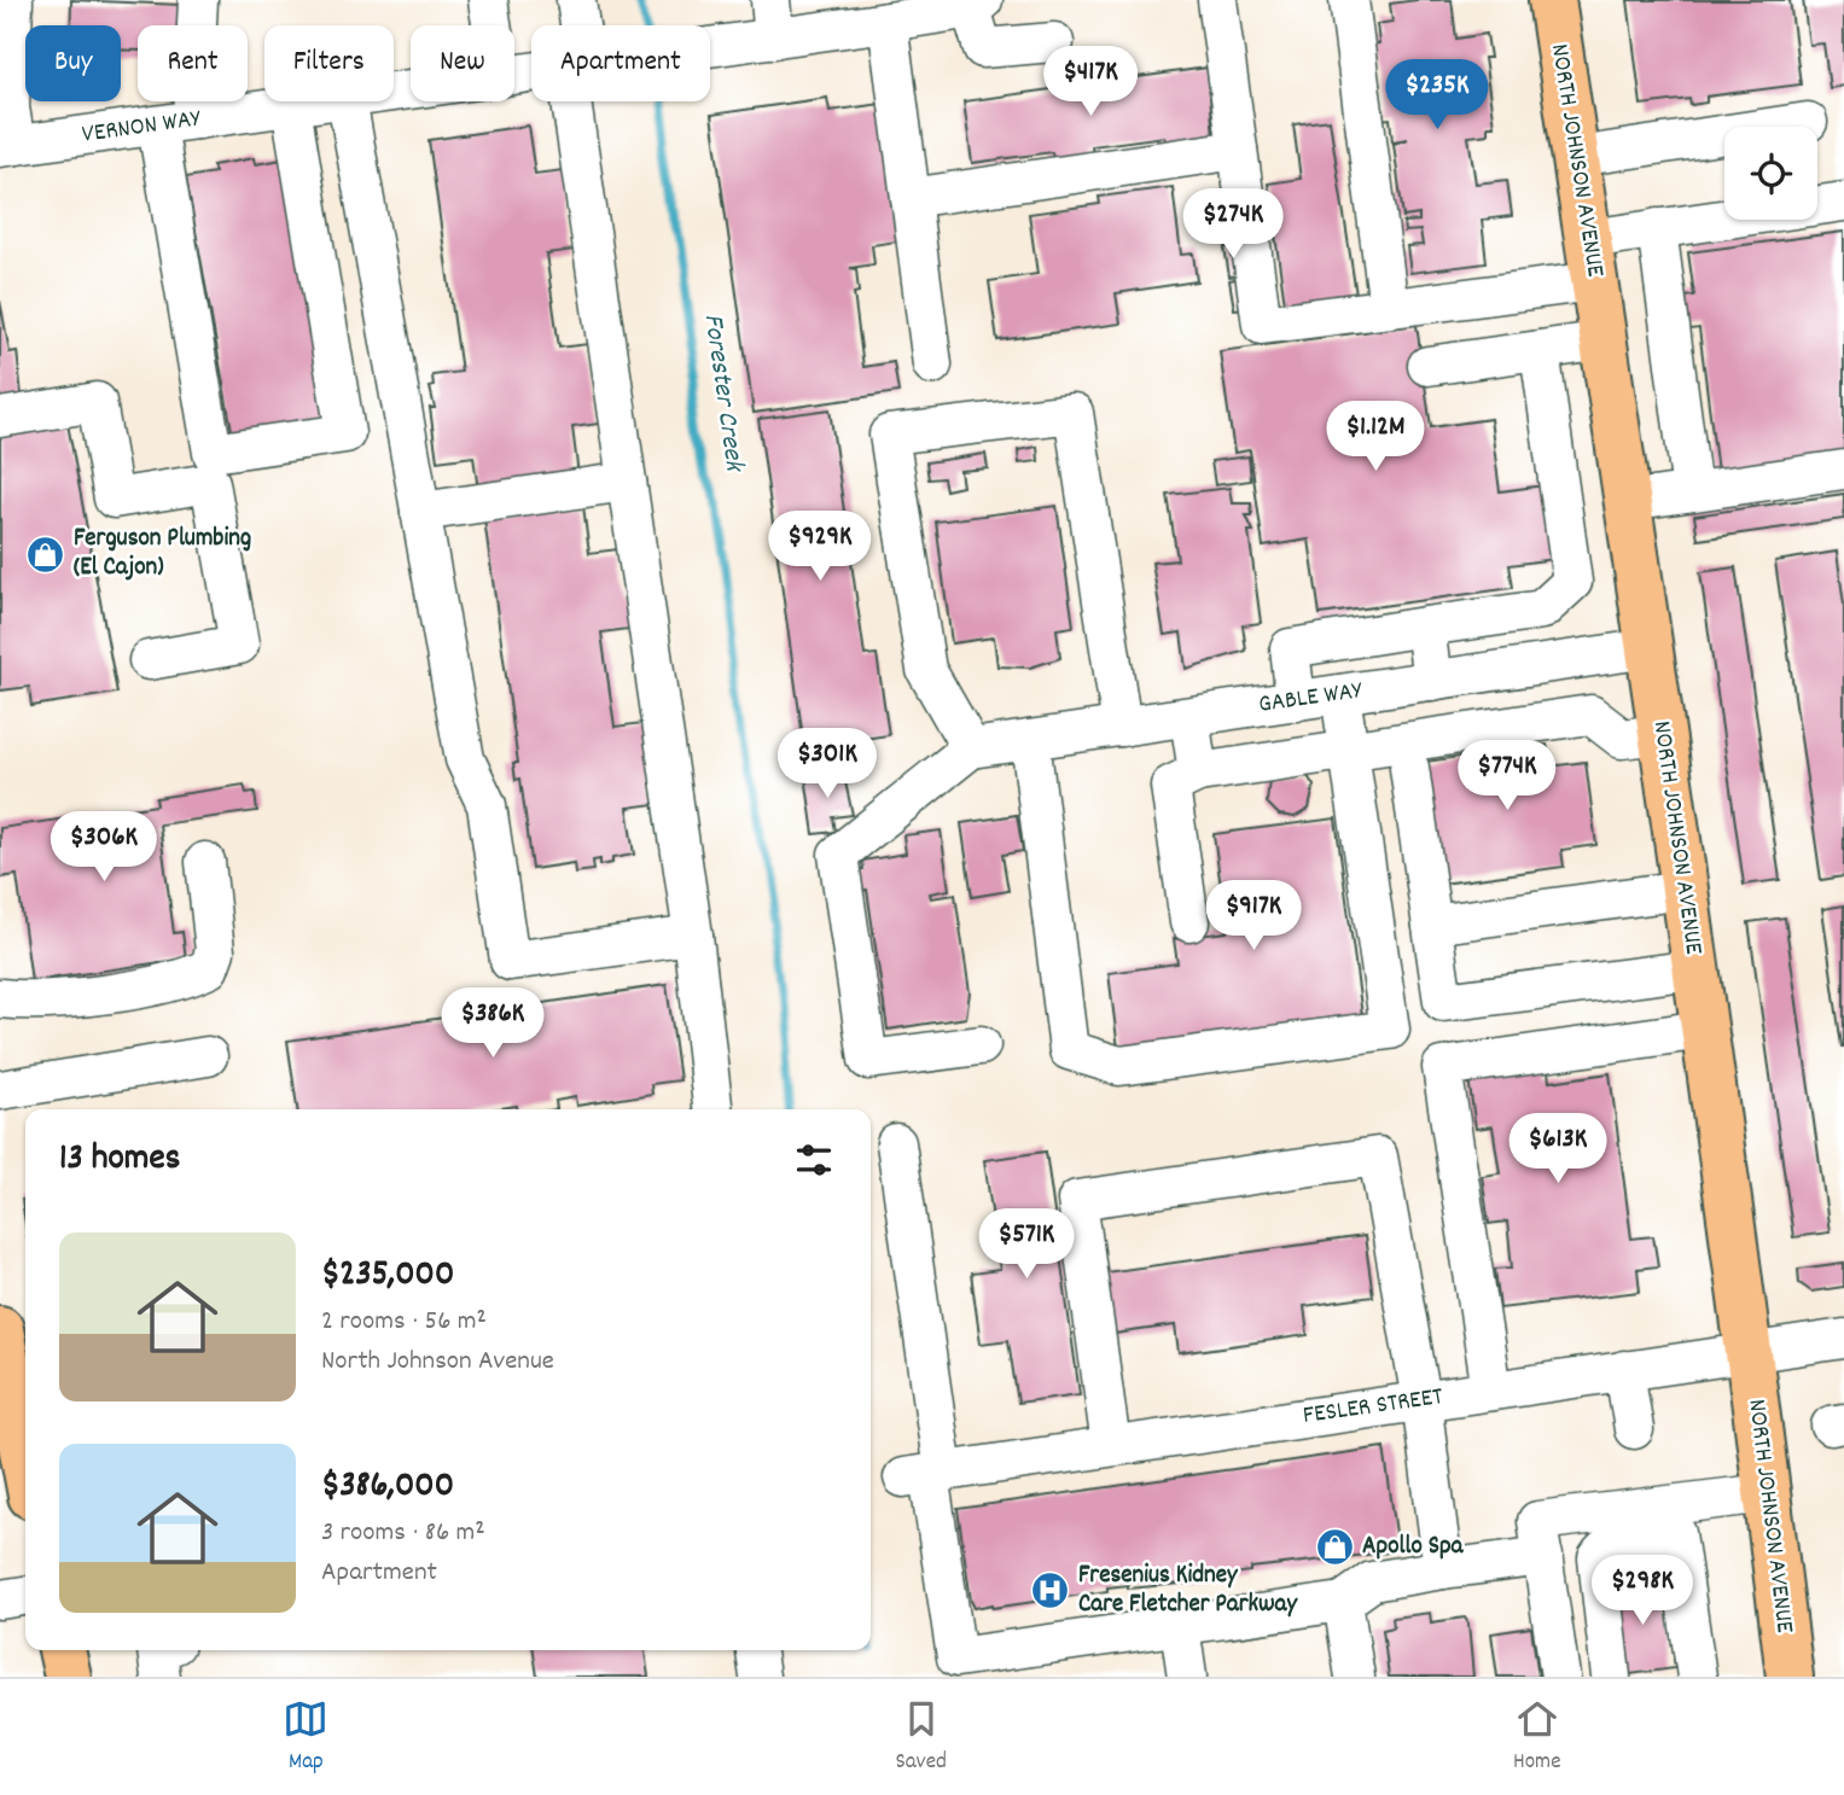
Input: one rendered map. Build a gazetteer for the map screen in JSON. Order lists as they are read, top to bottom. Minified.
{"streets":{"main road":["NORTH JOHNSON AVENUE"],"street":["VERNON WAY","GABLE WAY","FESLER STREET"]},"crossings":[["NORTH JOHNSON AVENUE","GABLE WAY"],["NORTH JOHNSON AVENUE","FESLER STREET"]],"water":["Forester Creek"],"places":{"shop":["Ferguson Plumbing (El Cajon)","Apollo Spa"],"hospital":["Fresenius Kidney Care Fletcher Parkway"]},"page":{"chip":["Buy","Rent","Filters","New","Apartment"],"price":["$417K","$235K","$274K","$1.12M","$929K","$301K","$774K","$306K","$917K","$386K","$613K","$571K","$298K"],"heading":"13 homes","list":[{"name":"$235,000","note":"2 rooms · 56 m² · North Johnson Avenue"},{"name":"$386,000","note":"3 rooms · 86 m² · Apartment"}],"tabs":["Map","Saved","Home"]}}
